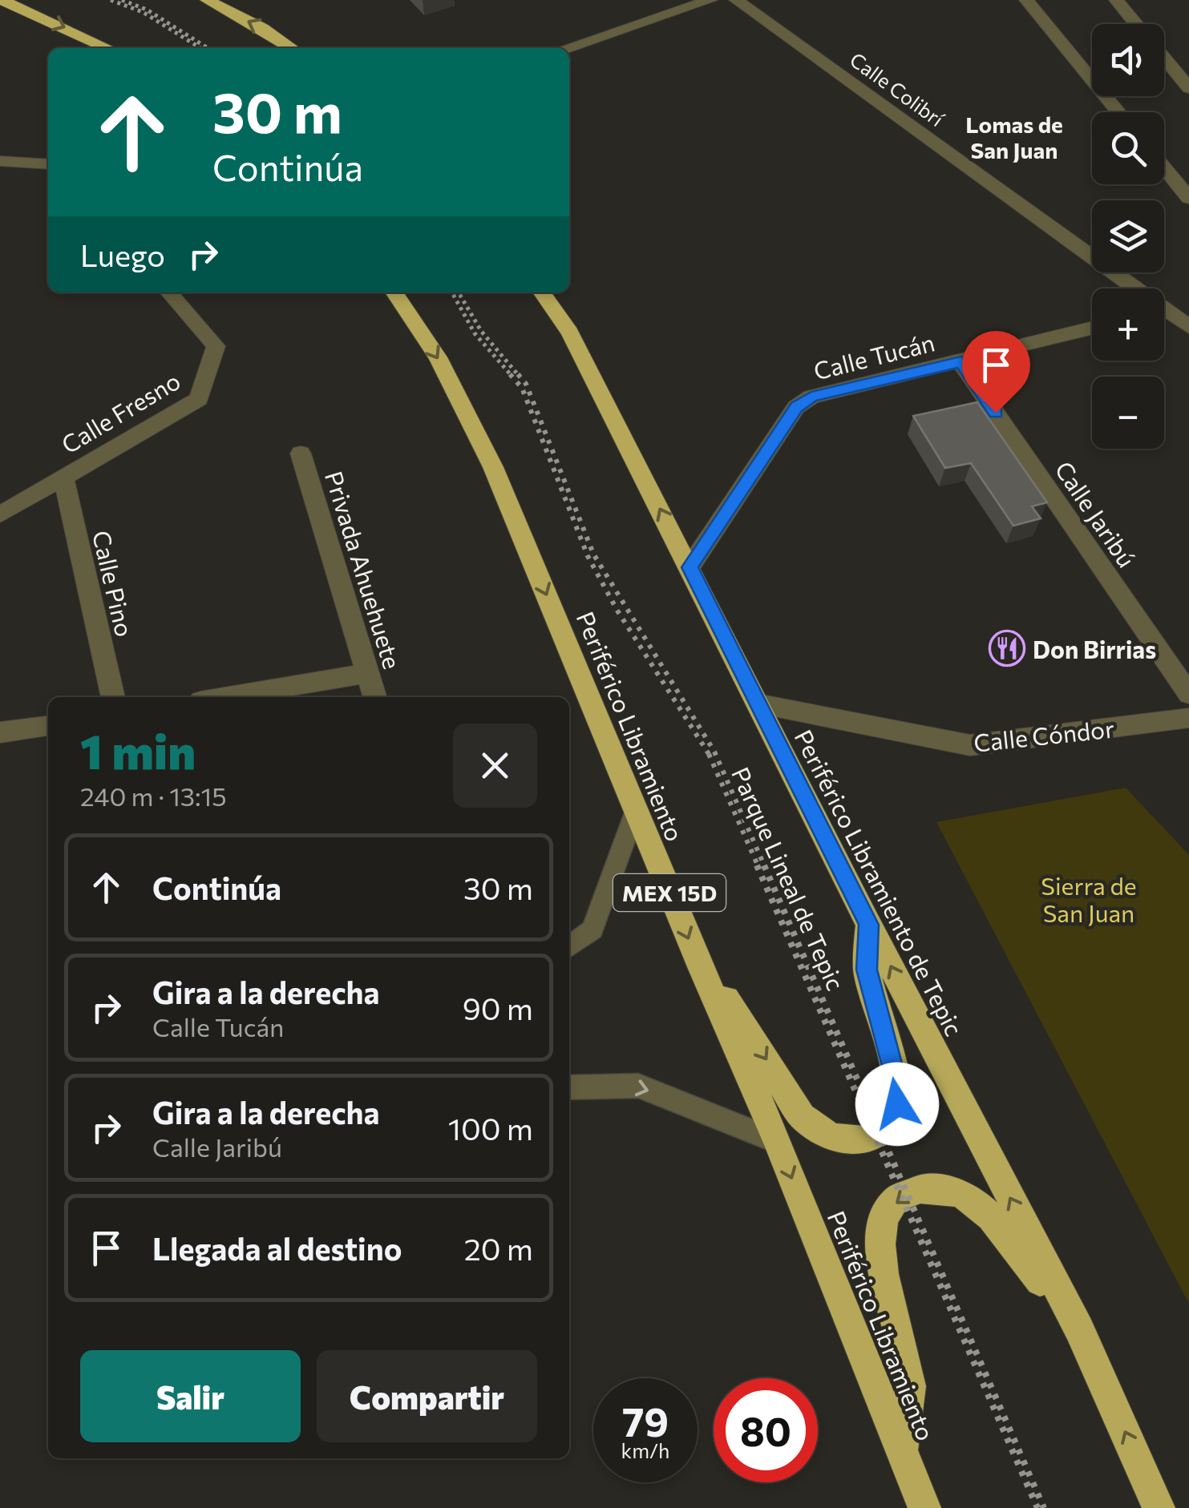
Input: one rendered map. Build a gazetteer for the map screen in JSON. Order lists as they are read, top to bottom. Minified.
{"streets":{"highway":["Periférico Libramiento","Periférico Libramiento de Tepic","MEX 15D"],"street":["Calle Colibrí","Calle Tucán","Calle Fresno","Calle Jaribú","Privada Ahuehuete","Calle Pino","Calle Cóndor"],"path":["Parque Lineal de Tepic"]},"crossings":[["Calle Tucán","Calle Jaribú"],["Calle Tucán","Periférico Libramiento de Tepic"],["Calle Fresno","Calle Pino"],["Calle Cóndor","Periférico Libramiento de Tepic"]],"one_way":["Periférico Libramiento","Periférico Libramiento de Tepic"],"districts":["Lomas de San Juan"],"parks":["Sierra de San Juan"],"places":{"restaurant":["Don Birrias"]},"page":{"map_buttons":["+","−"],"turn":["30 m","Continúa"],"then":"Luego","heading":["1 min","240 m · 13:15"],"list":[{"name":"Continúa","value":"30 m"},{"name":"Gira a la derecha","note":"Calle Tucán","value":"90 m"},{"name":"Gira a la derecha","note":"Calle Jaribú","value":"100 m"},{"name":"Llegada al destino","value":"20 m"}],"buttons":["Salir","Compartir"],"speed":"79 km/h","limit":"80"}}
